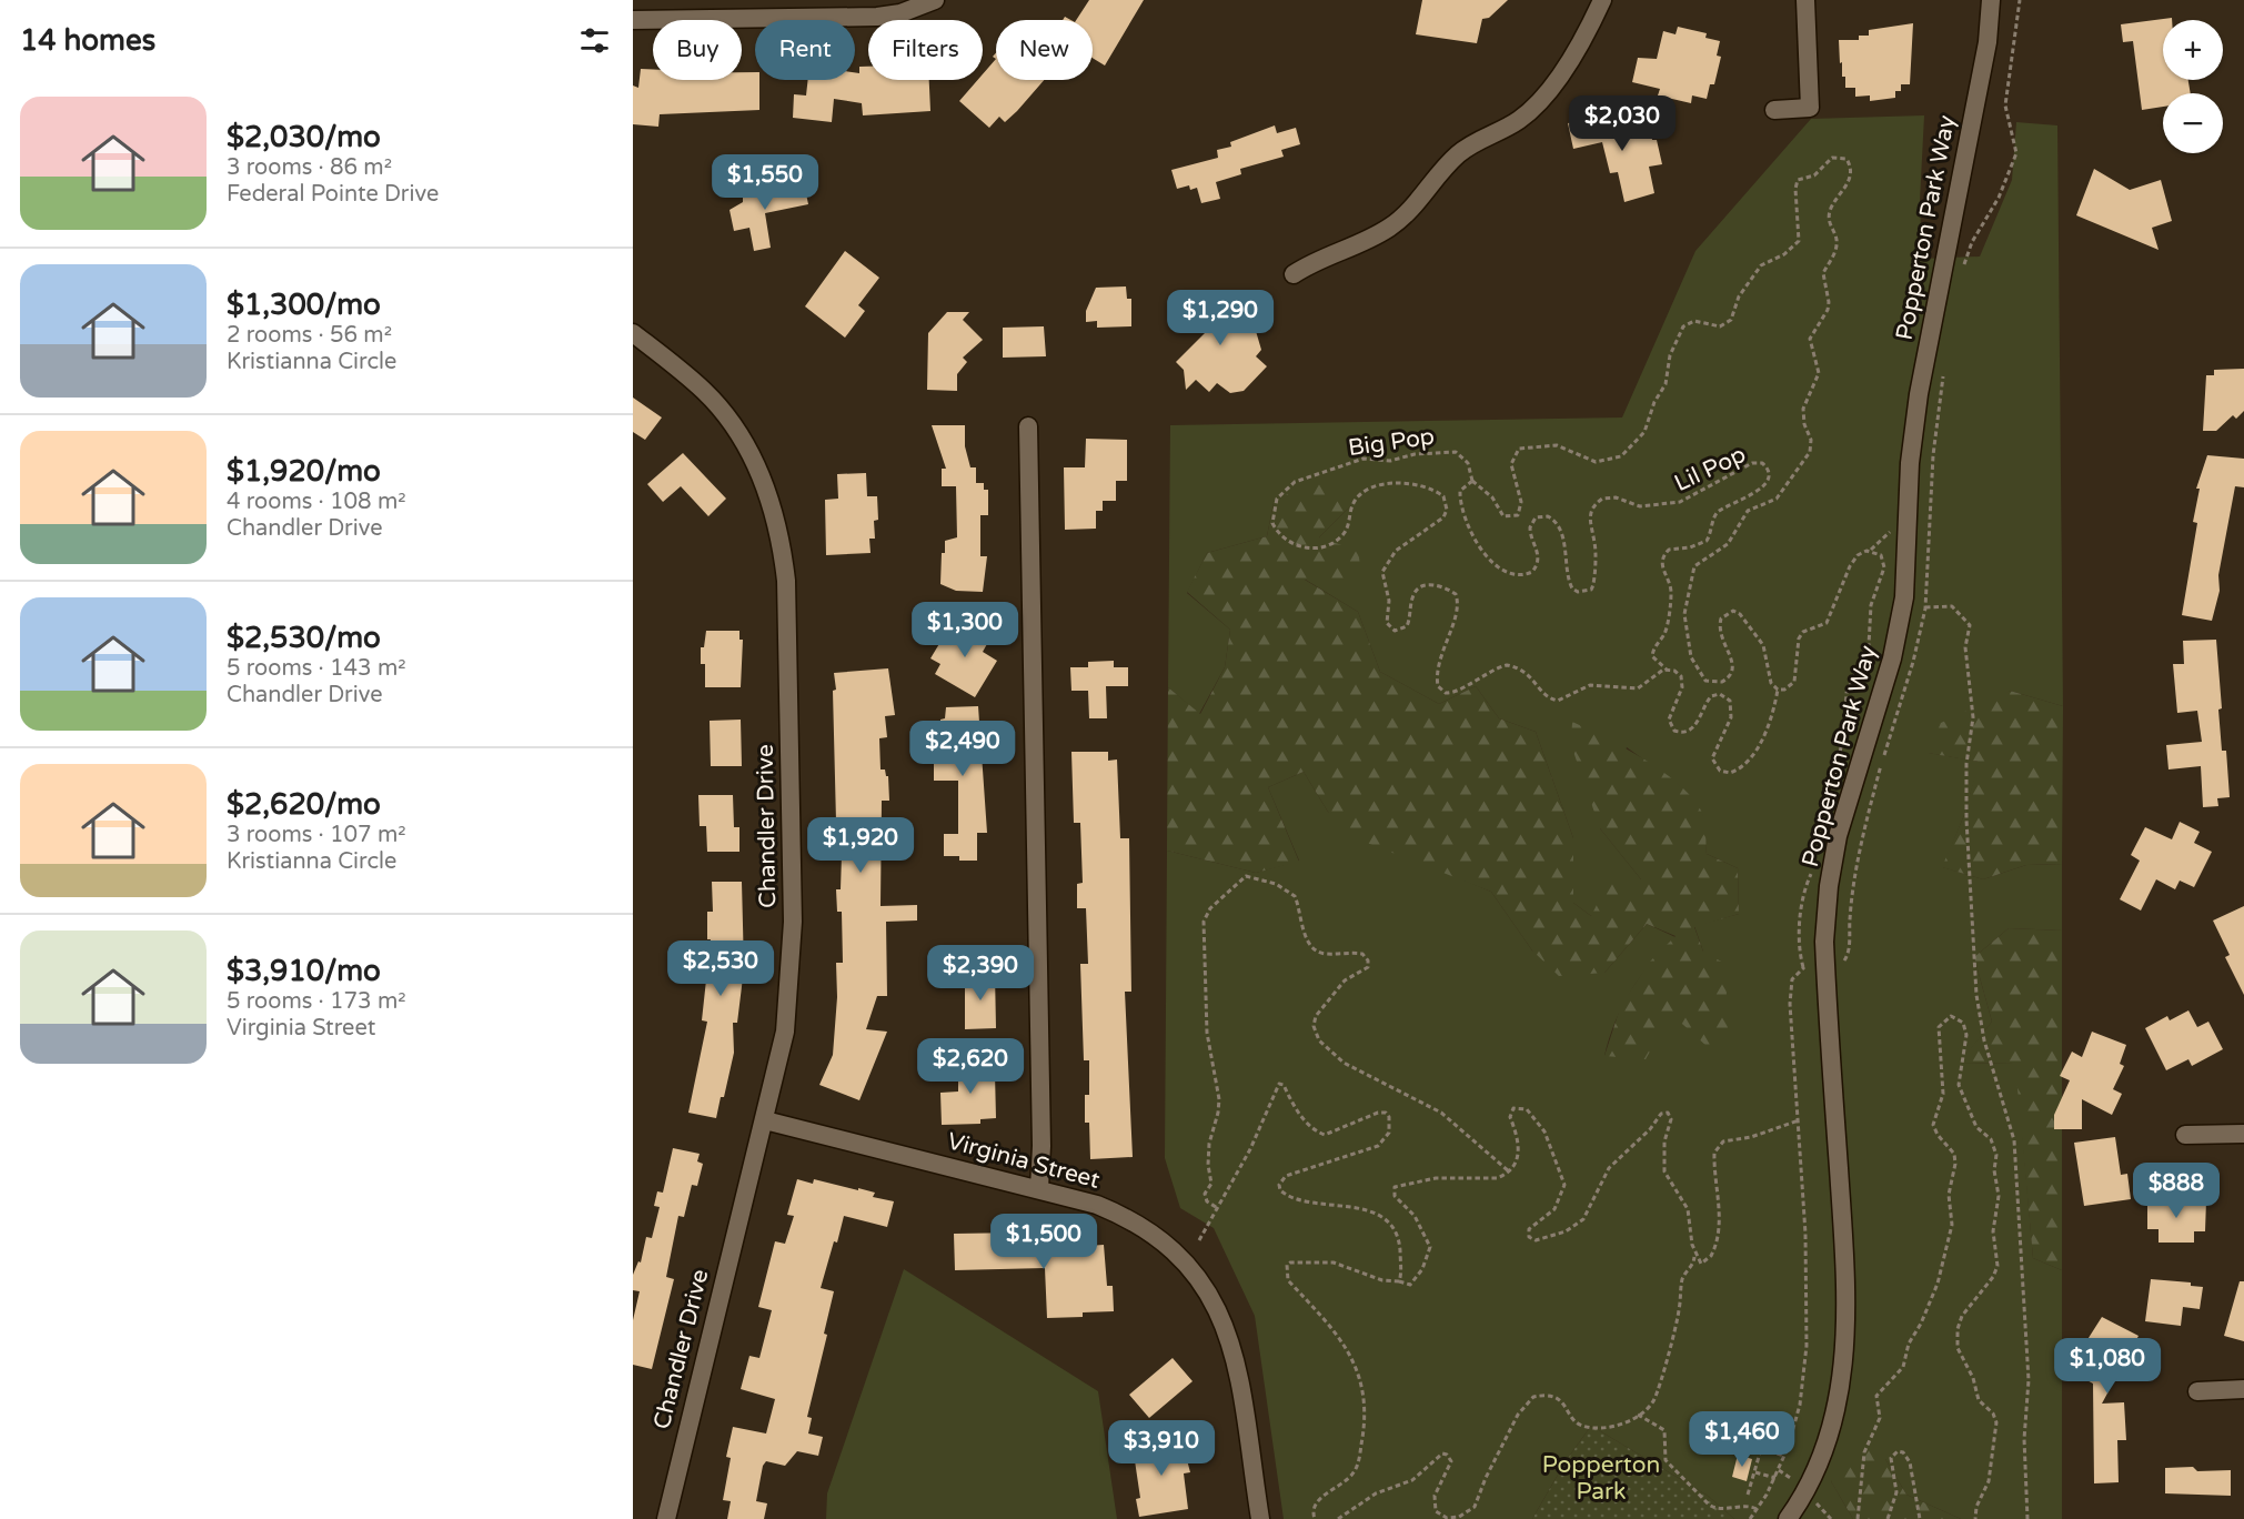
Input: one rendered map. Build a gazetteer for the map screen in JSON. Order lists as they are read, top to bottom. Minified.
{"streets":{"street":["Popperton Park Way","Chandler Drive","Virginia Street"],"path":["Big Pop","Lil Pop"]},"crossings":[["Big Pop","Lil Pop"],["Chandler Drive","Virginia Street"]],"parks":["Popperton Park"],"page":{"heading":"14 homes","map_buttons":["+","−"],"chip":["Buy","Rent","Filters","New"],"list":[{"name":"$2,030/mo","note":"3 rooms · 86 m² · Federal Pointe Drive"},{"name":"$1,300/mo","note":"2 rooms · 56 m² · Kristianna Circle"},{"name":"$1,920/mo","note":"4 rooms · 108 m² · Chandler Drive"},{"name":"$2,530/mo","note":"5 rooms · 143 m² · Chandler Drive"},{"name":"$2,620/mo","note":"3 rooms · 107 m² · Kristianna Circle"},{"name":"$3,910/mo","note":"5 rooms · 173 m² · Virginia Street"}],"price":["$2,030","$1,550","$1,290","$1,300","$2,490","$1,920","$2,530","$2,390","$2,620","$888","$1,500","$1,080","$1,460","$3,910"]}}
